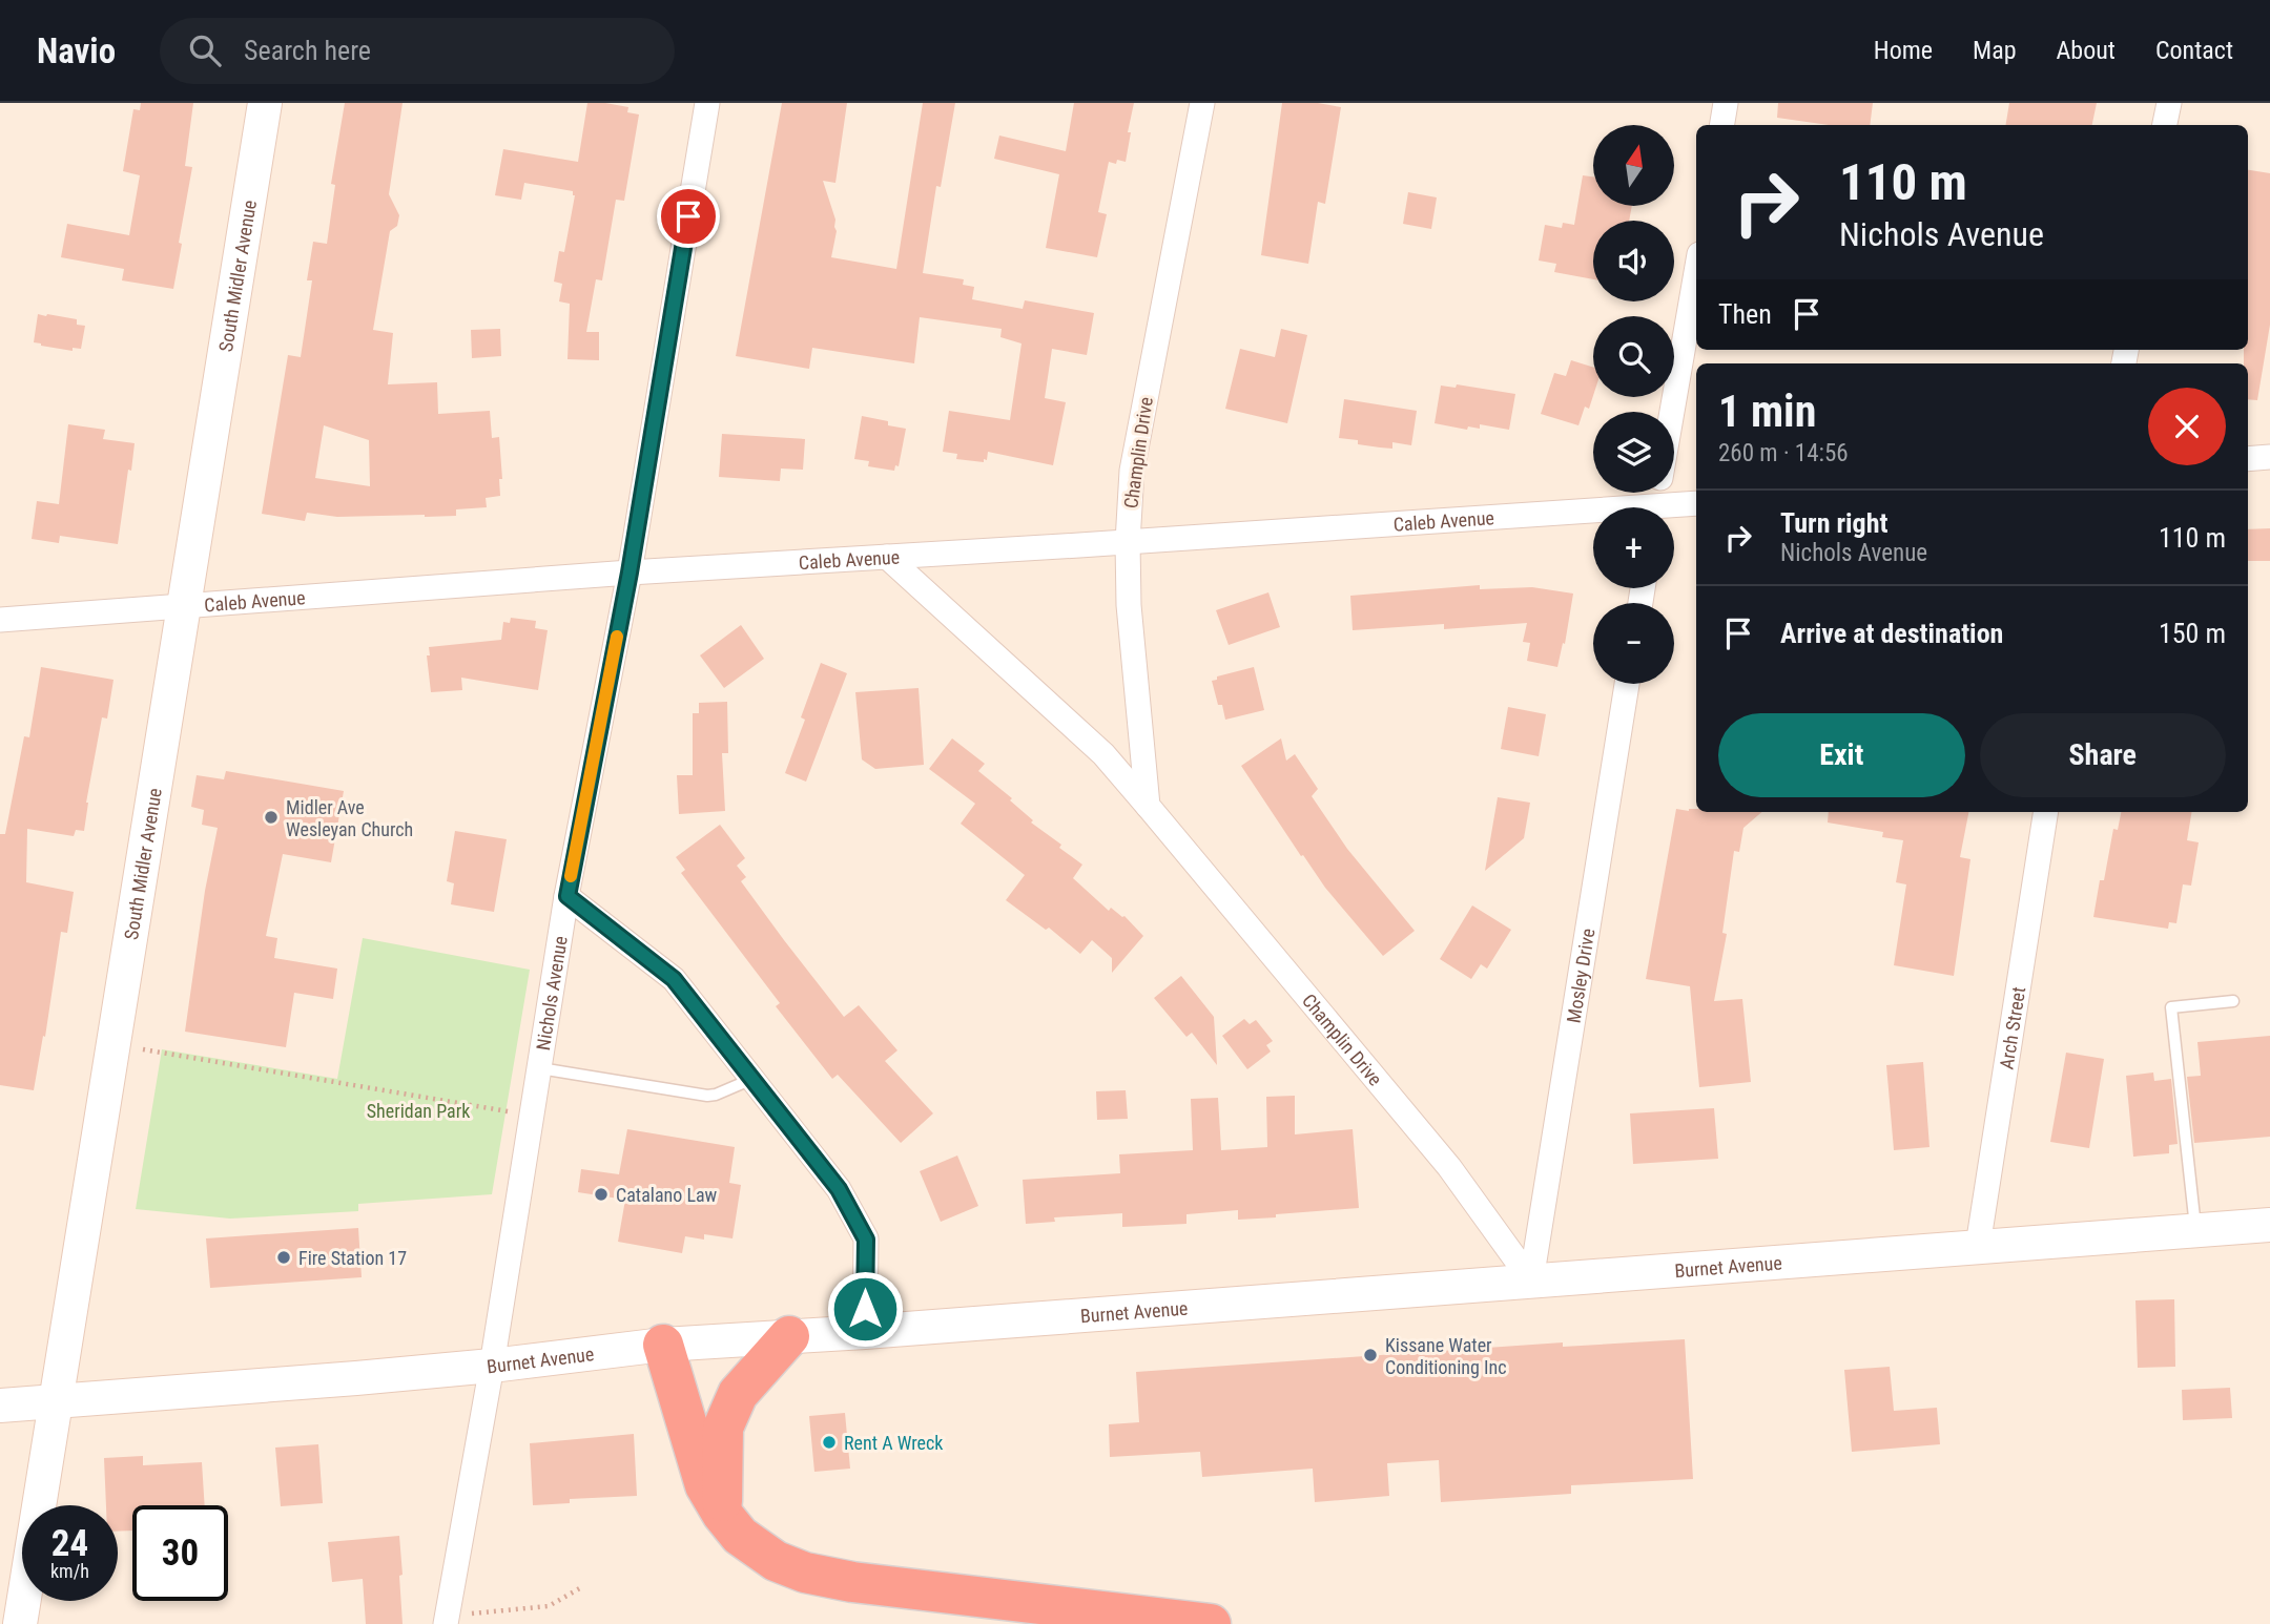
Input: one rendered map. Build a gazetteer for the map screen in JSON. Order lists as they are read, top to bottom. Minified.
{"streets":{"main road":["South Midler Avenue","Burnet Avenue"],"street":["Champlin Drive","Caleb Avenue","Mosley Drive","Nichols Avenue","Arch Street"]},"crossings":[["South Midler Avenue","Caleb Avenue"],["South Midler Avenue","Burnet Avenue"],["Champlin Drive","Caleb Avenue"],["Champlin Drive","Mosley Drive"],["Champlin Drive","Burnet Avenue"],["Caleb Avenue","Nichols Avenue"],["Mosley Drive","Burnet Avenue"],["Nichols Avenue","Burnet Avenue"],["Arch Street","Burnet Avenue"]],"parks":["Sheridan Park"],"places":["Midler Ave Wesleyan Church","Catalano Law","Fire Station 17","Kissane Water Conditioning Inc","Rent A Wreck"],"north":"top","page":{"header":"Navio","search":"Search here","nav":["Home","Map","About","Contact"],"map_buttons":["+","−"],"turn":["110 m","Nichols Avenue"],"then":"Then","heading":["1 min","260 m · 14:56"],"list":[{"name":"Turn right","note":"Nichols Avenue","value":"110 m"},{"name":"Arrive at destination","value":"150 m"}],"buttons":["Exit","Share"],"speed":"24 km/h","limit":"30"}}
